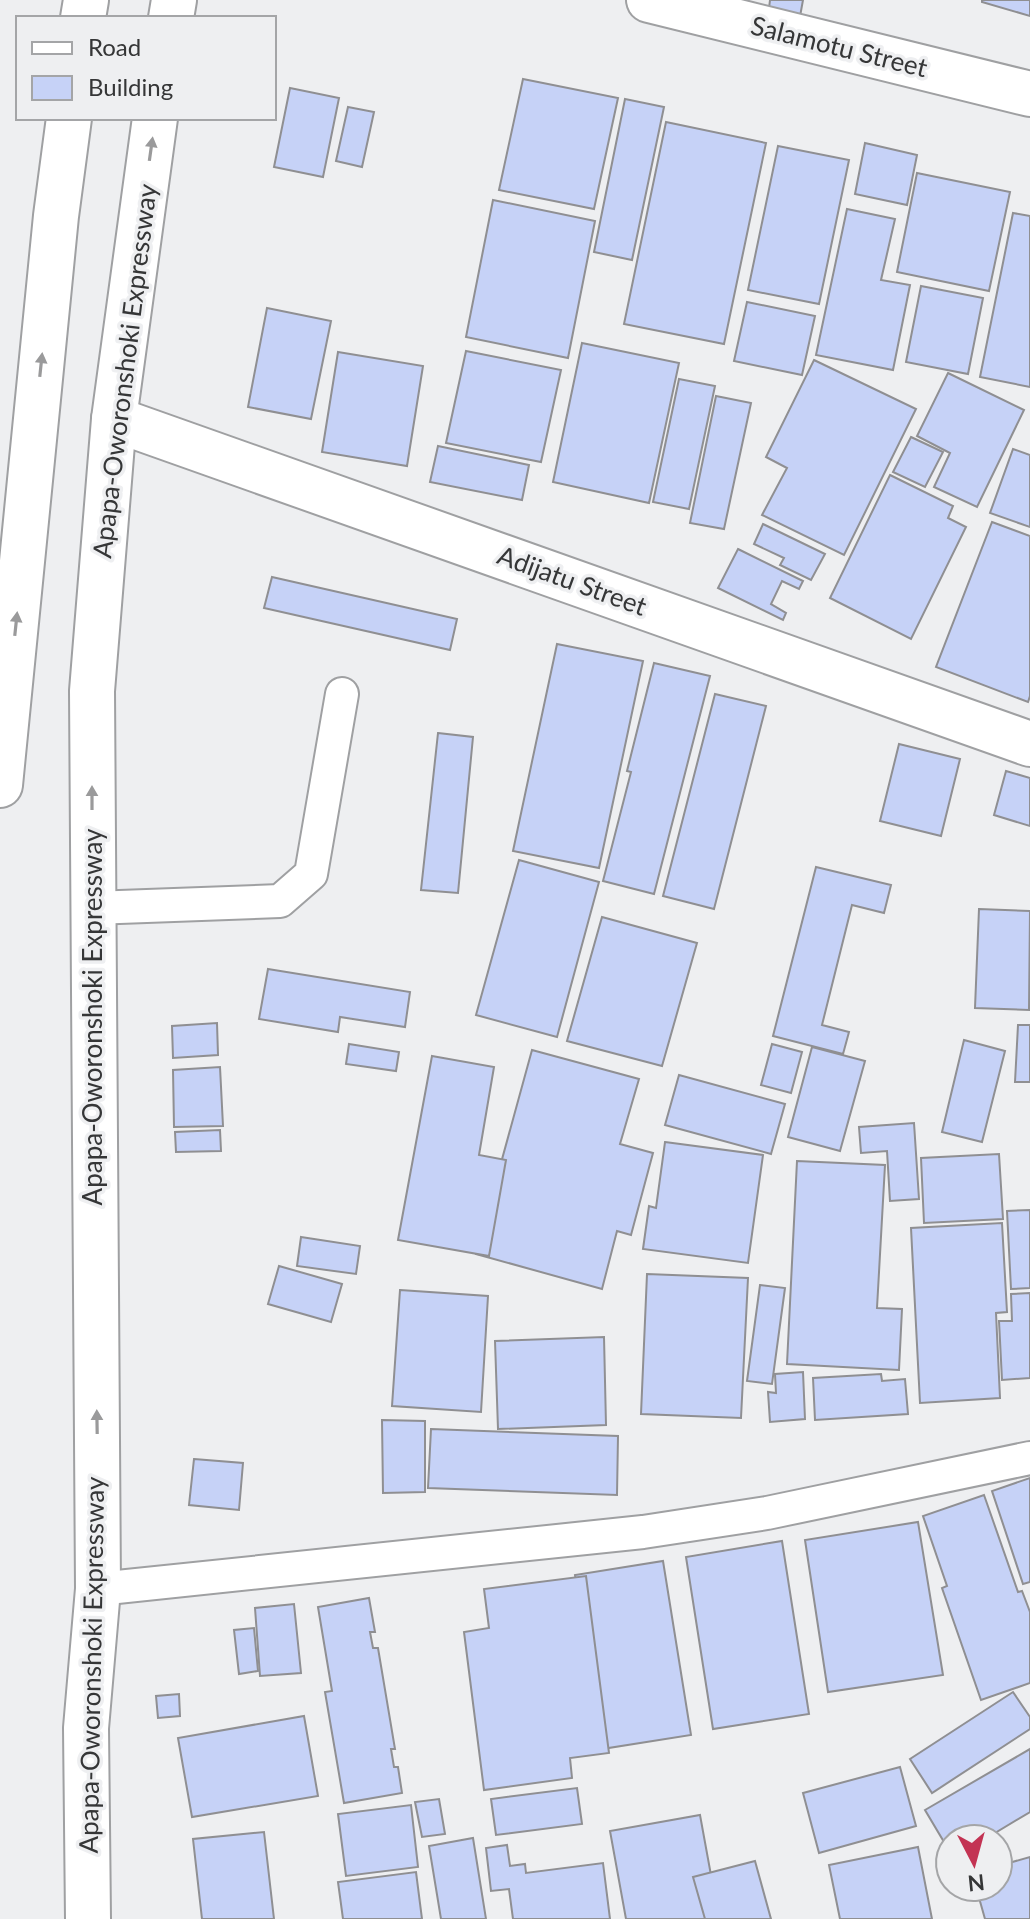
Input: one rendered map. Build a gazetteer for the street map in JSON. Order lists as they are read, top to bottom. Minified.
{"streets":{"main road":["Salamotu Street","Apapa-Oworonshoki Expressway","Adijatu Street"]},"crossings":[["Apapa-Oworonshoki Expressway","Adijatu Street"]],"legend":["Road","Building"],"north":"bottom"}
